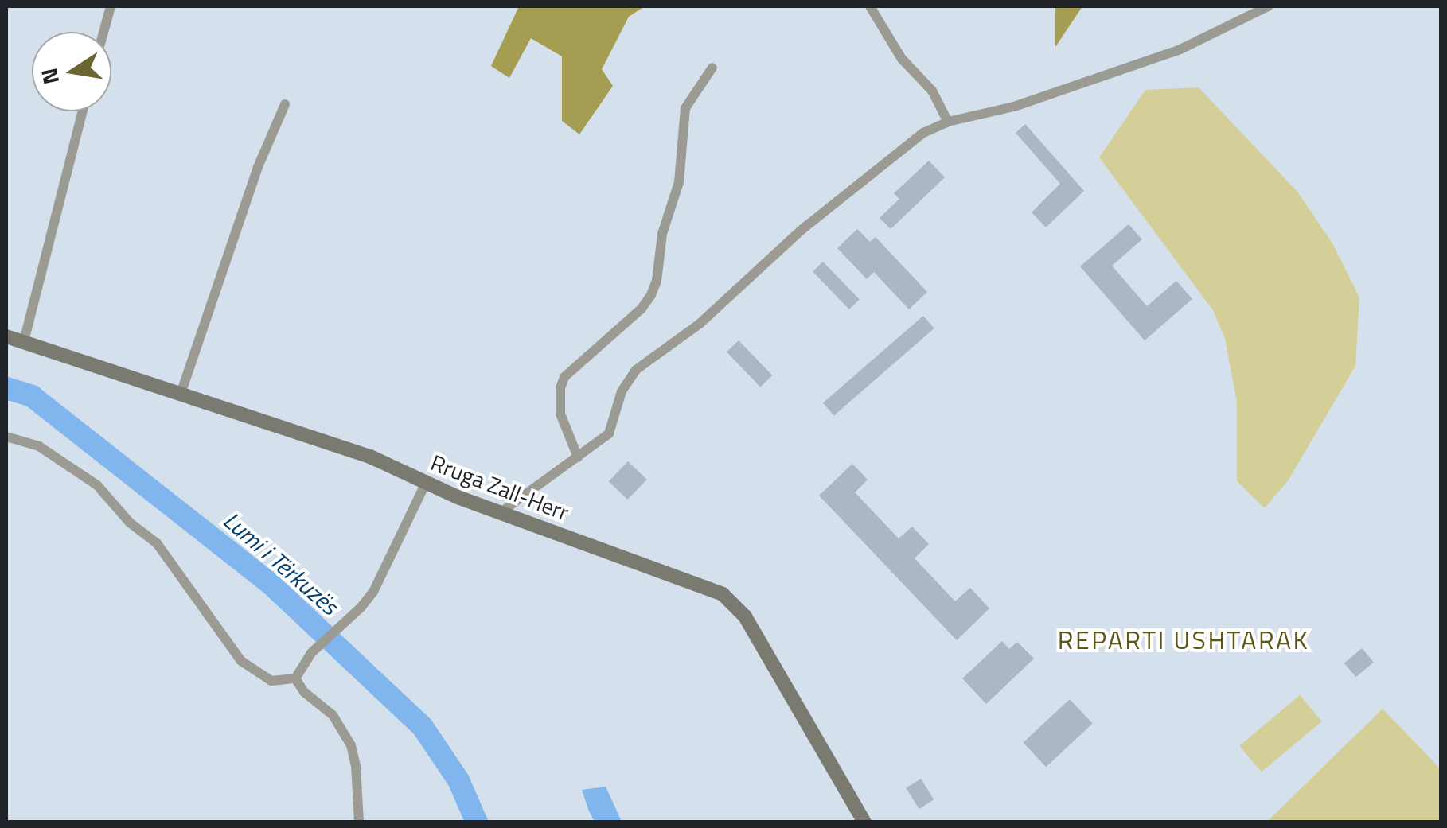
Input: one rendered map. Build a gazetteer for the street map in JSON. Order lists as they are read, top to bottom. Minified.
{"streets":{"main road":["Rruga Zall-Herr"]},"districts":["REPARTI USHTARAK"],"water":["Lumi i Tërkuzës"],"north":"left"}
